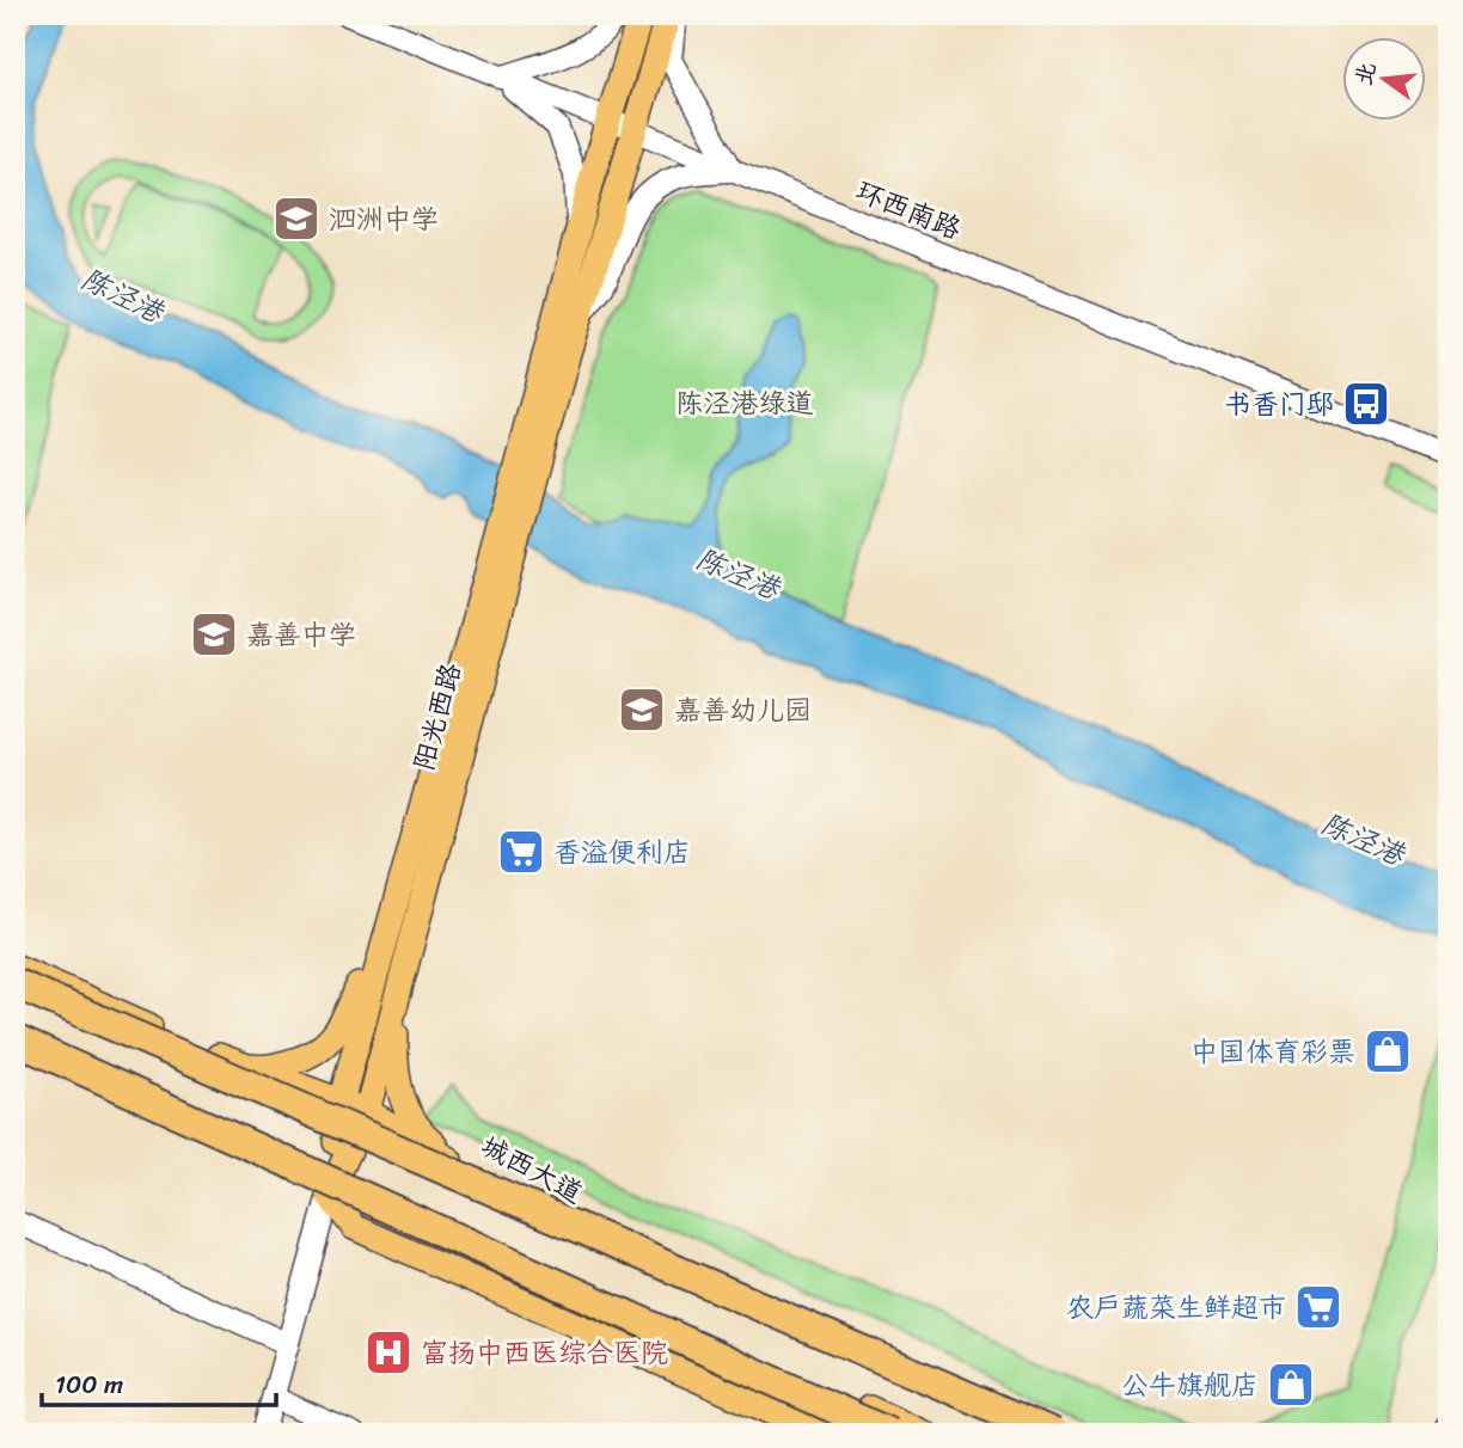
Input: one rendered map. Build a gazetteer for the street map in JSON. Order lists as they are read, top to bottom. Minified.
{"streets":{"main road":["阳光西路","城西大道"],"street":["环西南路"]},"crossings":[["环西南路","阳光西路"],["阳光西路","城西大道"]],"water":["陈泾港"],"parks":["陈泾港绿道"],"places":{"school or university":["泗洲中学","嘉善中学","嘉善幼儿园"],"bus stop":["书香门邸"],"supermarket":["香溢便利店","农户蔬菜生鲜超市"],"shop":["中国体育彩票","公牛旗舰店"],"hospital":["富扬中西医综合医院"]},"scale_bar":"100 m","north":"left"}
